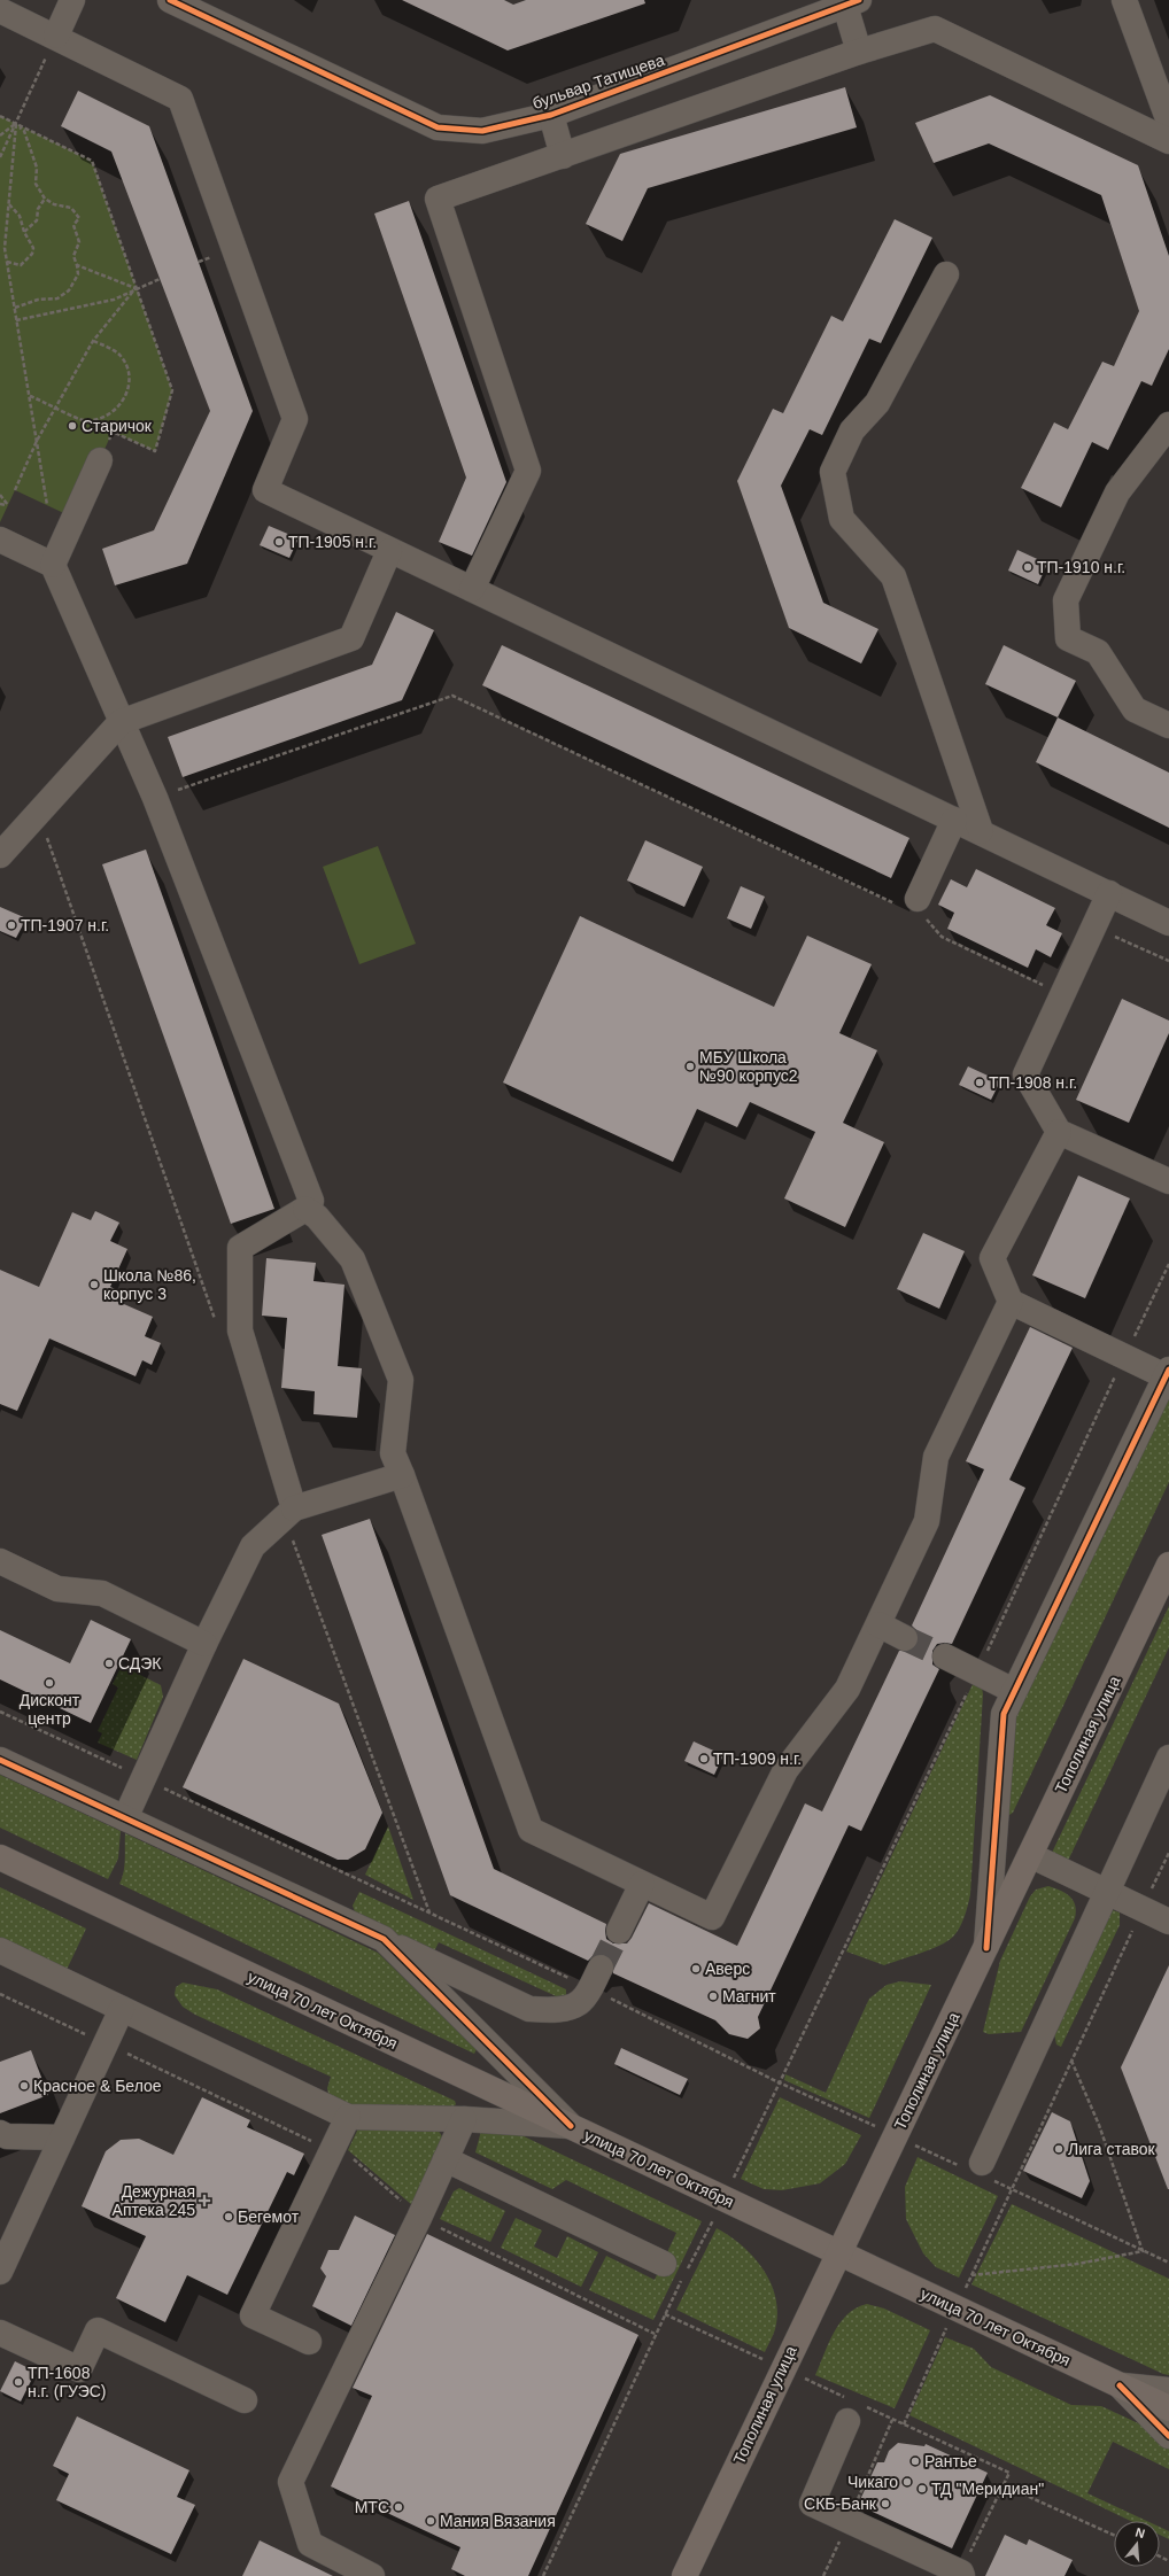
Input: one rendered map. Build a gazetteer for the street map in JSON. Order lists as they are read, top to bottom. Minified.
{"streets":{"main road":["Тополиная улица","улица 70 лет Октября"],"street":["бульвар Татищева"]},"crossings":[["Тополиная улица","улица 70 лет Октября"]],"places":{"other":["Старичок","ТП-1905 н.г.","ТП-1910 н.г.","ТП-1907 н.г.","МБУ Школа №90 корпус2","ТП-1908 н.г.","Школа №86, корпус 3","СДЭК","Дисконт центр","ТП-1909 н.г.","Аверс","Магнит","Красное & Белое","Лига ставок","Бегемот","ТП-1608 н.г. (ГУЭС)","Рантье","Чикаго","ТД \"Меридиан\"","СКБ-Банк","МТС","Мания Вязания"],"health":["Дежурная Аптека 245"]},"north":"top"}
